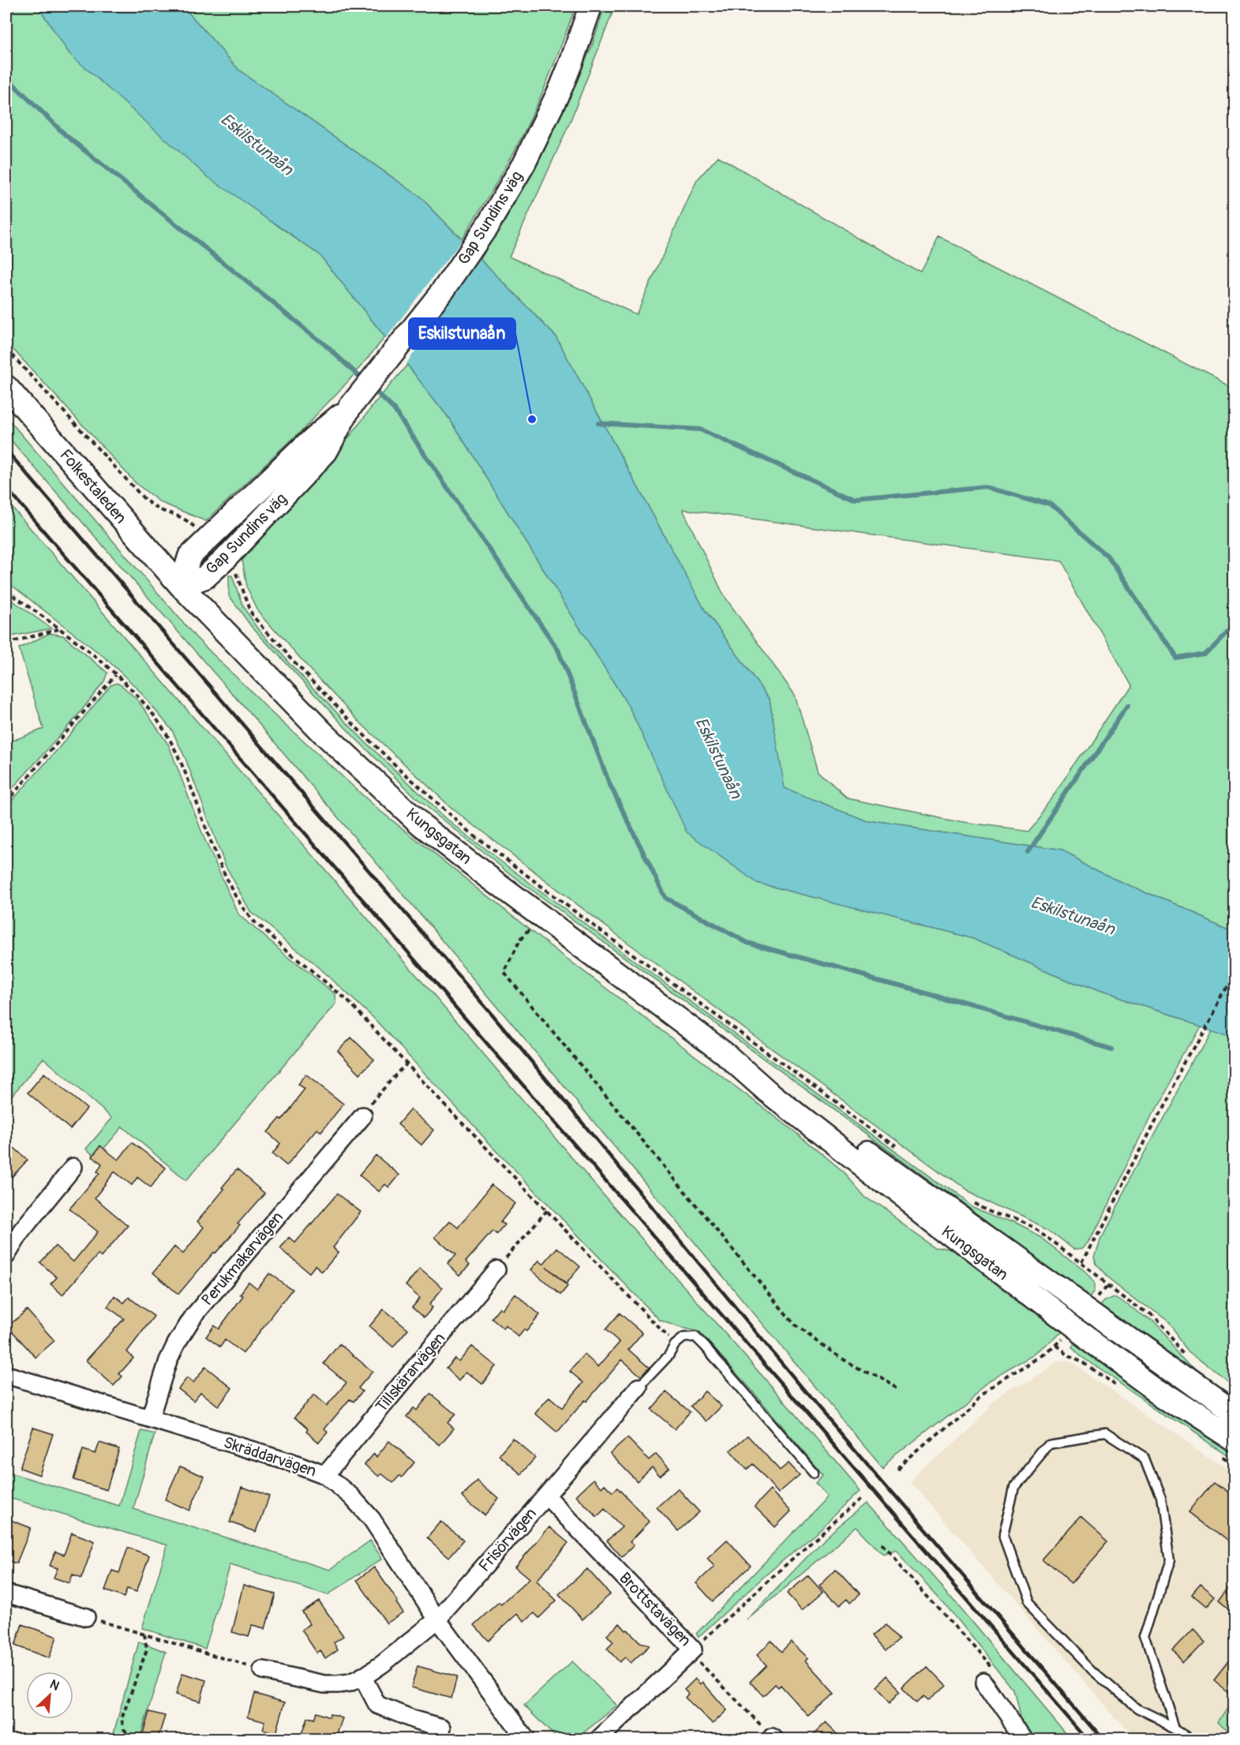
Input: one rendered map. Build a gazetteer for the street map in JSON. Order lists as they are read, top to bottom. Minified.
{"streets":{"main road":["Gap Sundins väg","Folkestaleden","Kungsgatan"],"street":["Perukmakarvägen","Tillskärarvägen","Skräddarvägen","Frisörvägen","Brottstavägen"]},"crossings":[["Gap Sundins väg","Folkestaleden"],["Gap Sundins väg","Kungsgatan"],["Folkestaleden","Kungsgatan"],["Perukmakarvägen","Skräddarvägen"],["Tillskärarvägen","Skräddarvägen"],["Skräddarvägen","Frisörvägen"],["Frisörvägen","Brottstavägen"]],"water":["Eskilstunaån"],"places":["Eskilstunaån"],"north":"top right"}
